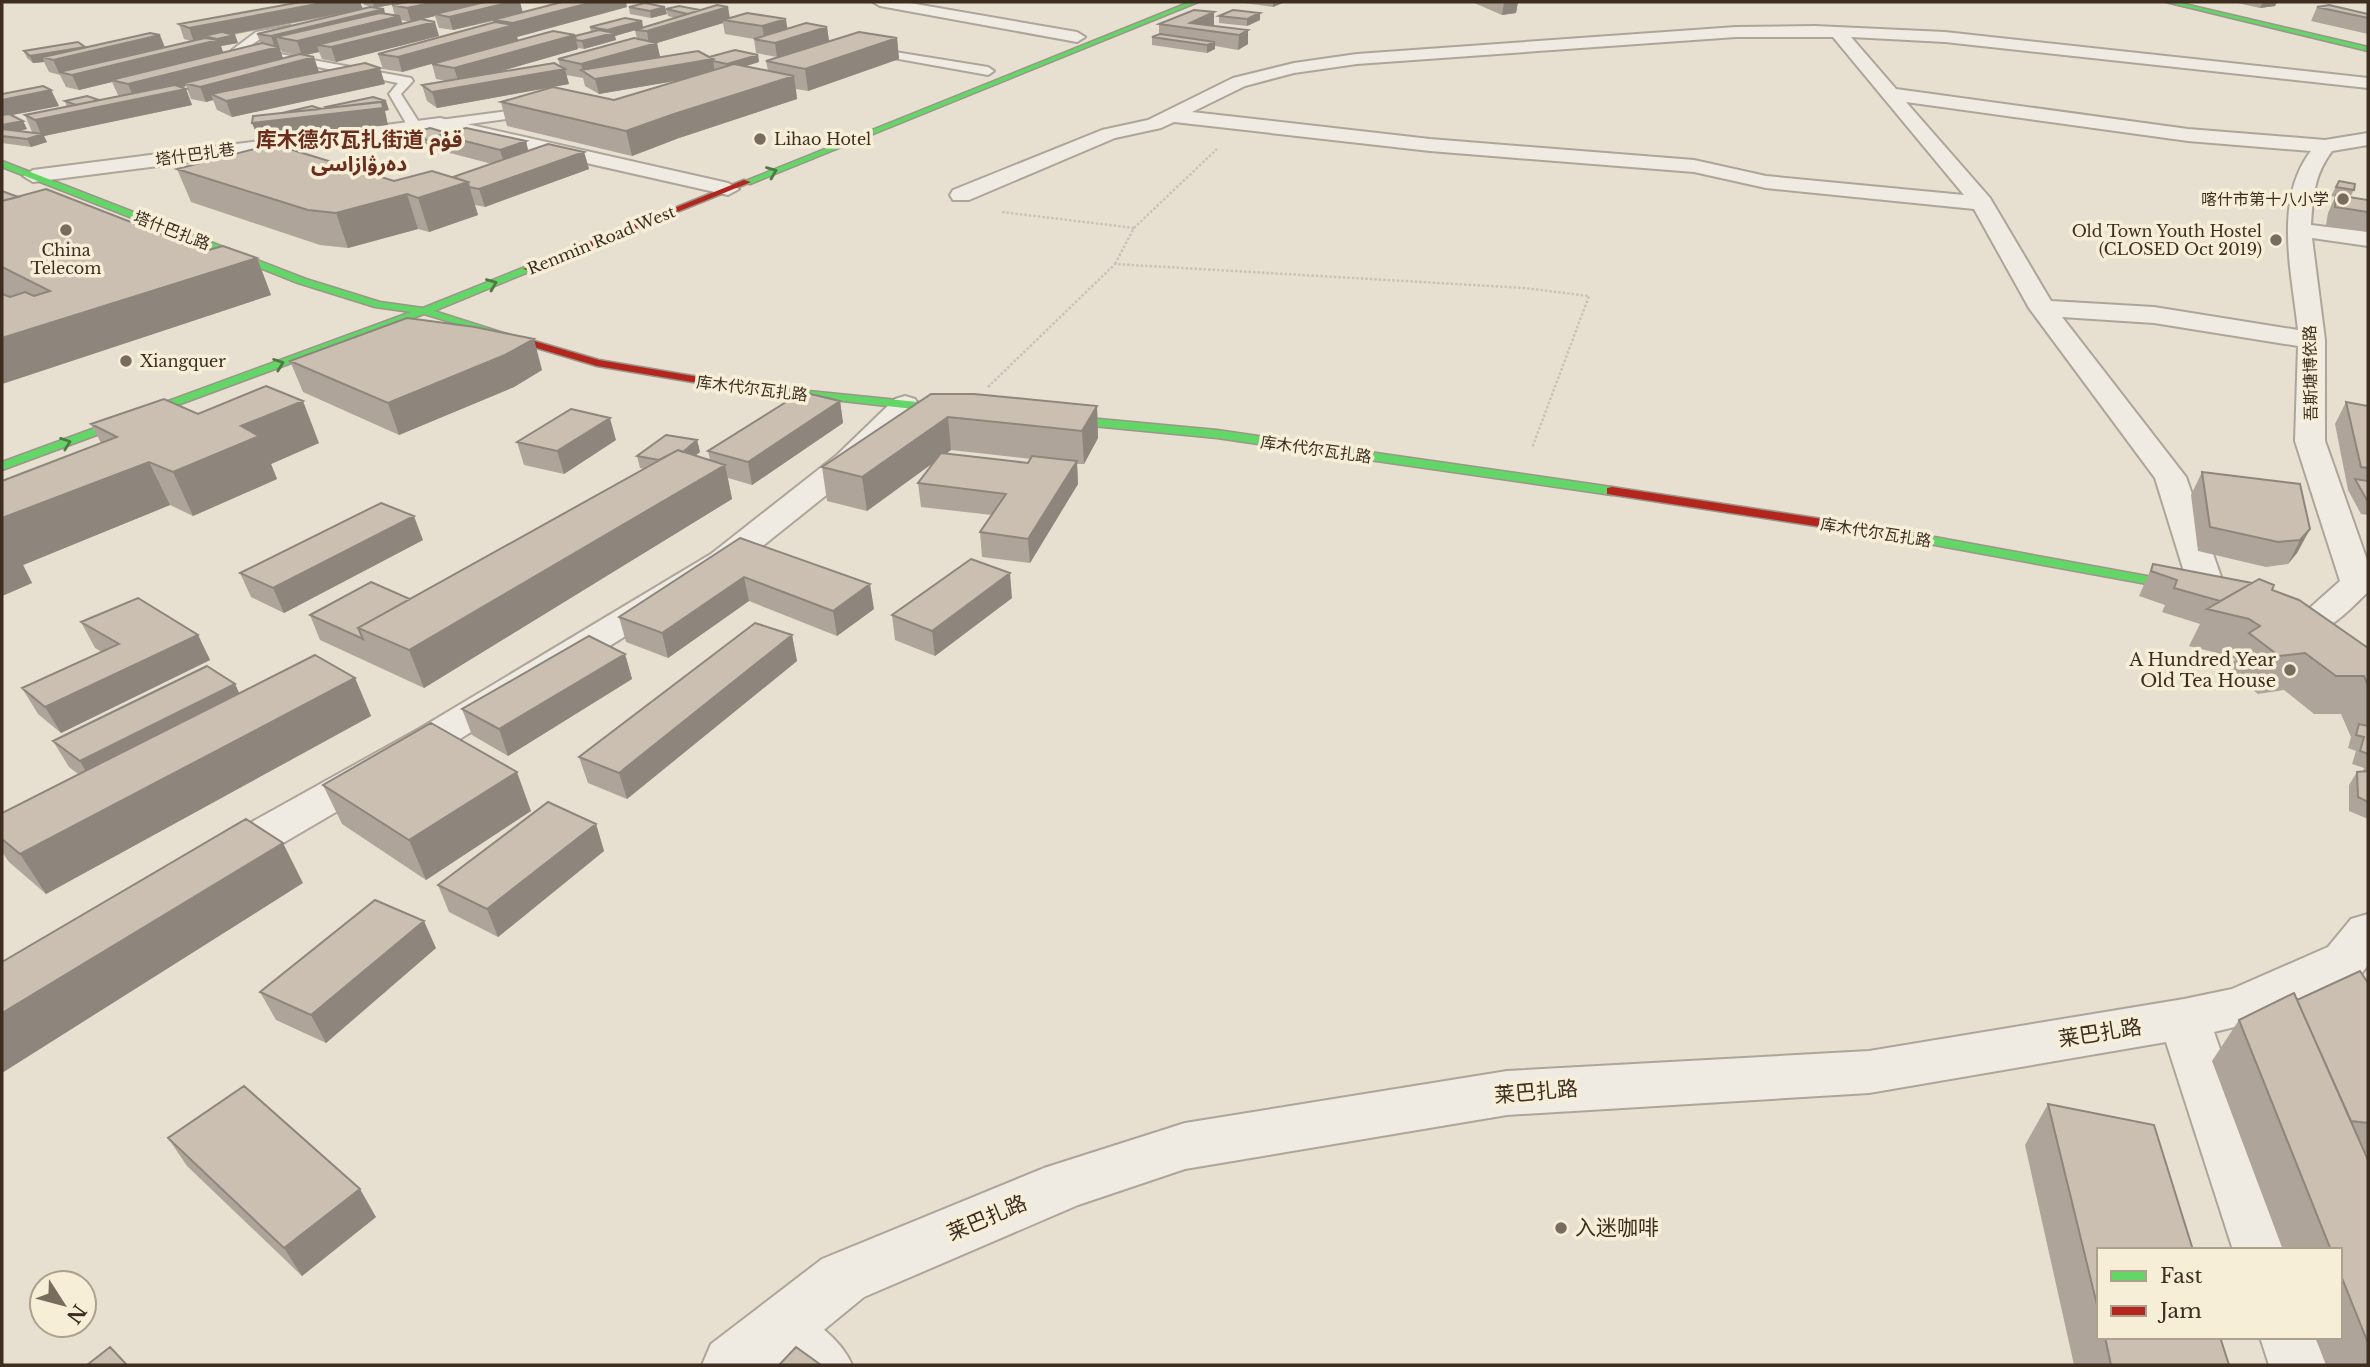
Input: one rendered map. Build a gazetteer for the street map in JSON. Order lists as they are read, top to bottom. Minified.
{"streets":{"main road":["塔什巴扎路","Renmin Road West","库木代尔瓦扎路"],"street":["塔什巴扎巷","吾斯塘博依路","莱巴扎路"]},"crossings":[["塔什巴扎巷","塔什巴扎路"],["塔什巴扎巷","Renmin Road West"],["塔什巴扎路","Renmin Road West"],["塔什巴扎路","库木代尔瓦扎路"],["Renmin Road West","库木代尔瓦扎路"]],"districts":["库木德尔瓦扎街道 قۇم دەرۋازاسى"],"places":["Lihao Hotel","喀什市第十八小学","China Telecom","Old Town Youth Hostel (CLOSED Oct 2019)","Xiangquer","A Hundred Year Old Tea House","入迷咖啡"],"legend":["Fast","Jam"],"north":"bottom right"}
